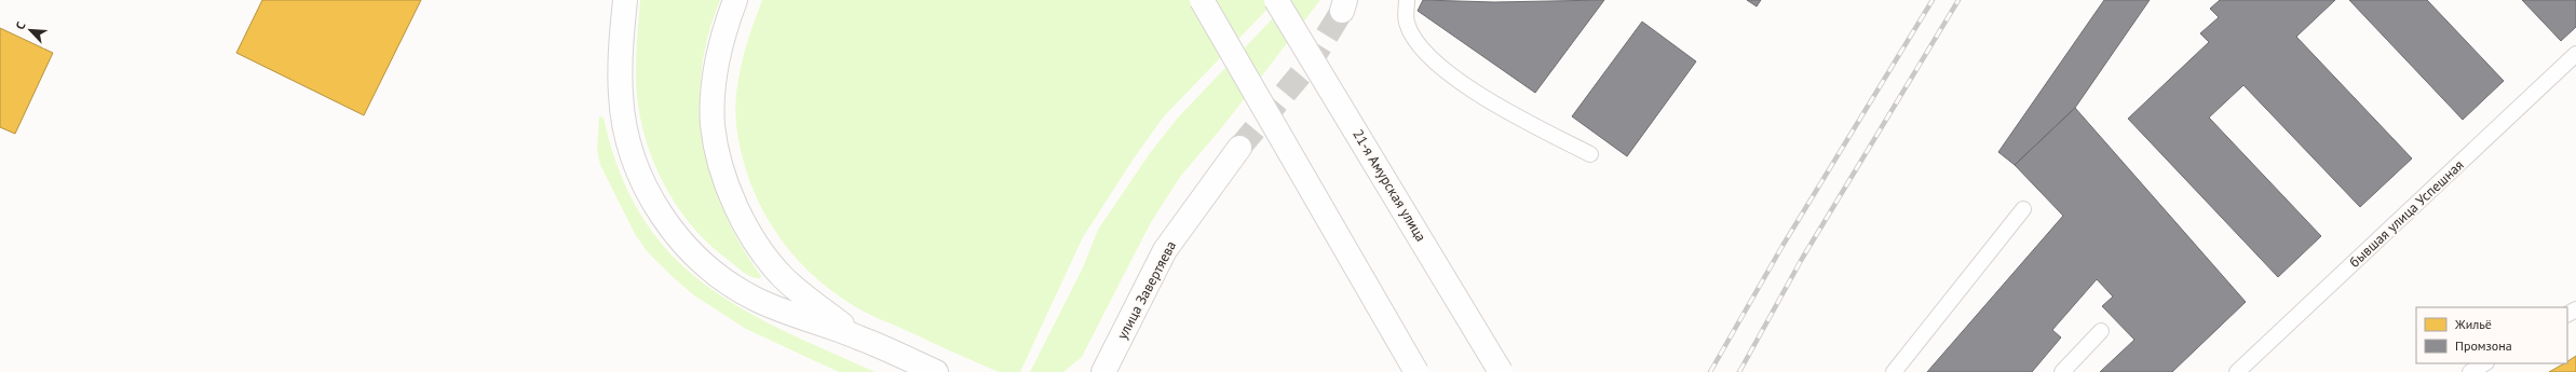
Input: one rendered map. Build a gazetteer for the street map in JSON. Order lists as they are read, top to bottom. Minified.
{"streets":{"main road":["21-я Амурская улица","улица Завертяева"],"lane":["бывшая улица Успешная"]},"legend":["Жильё","Промзона"],"north":"top left"}
